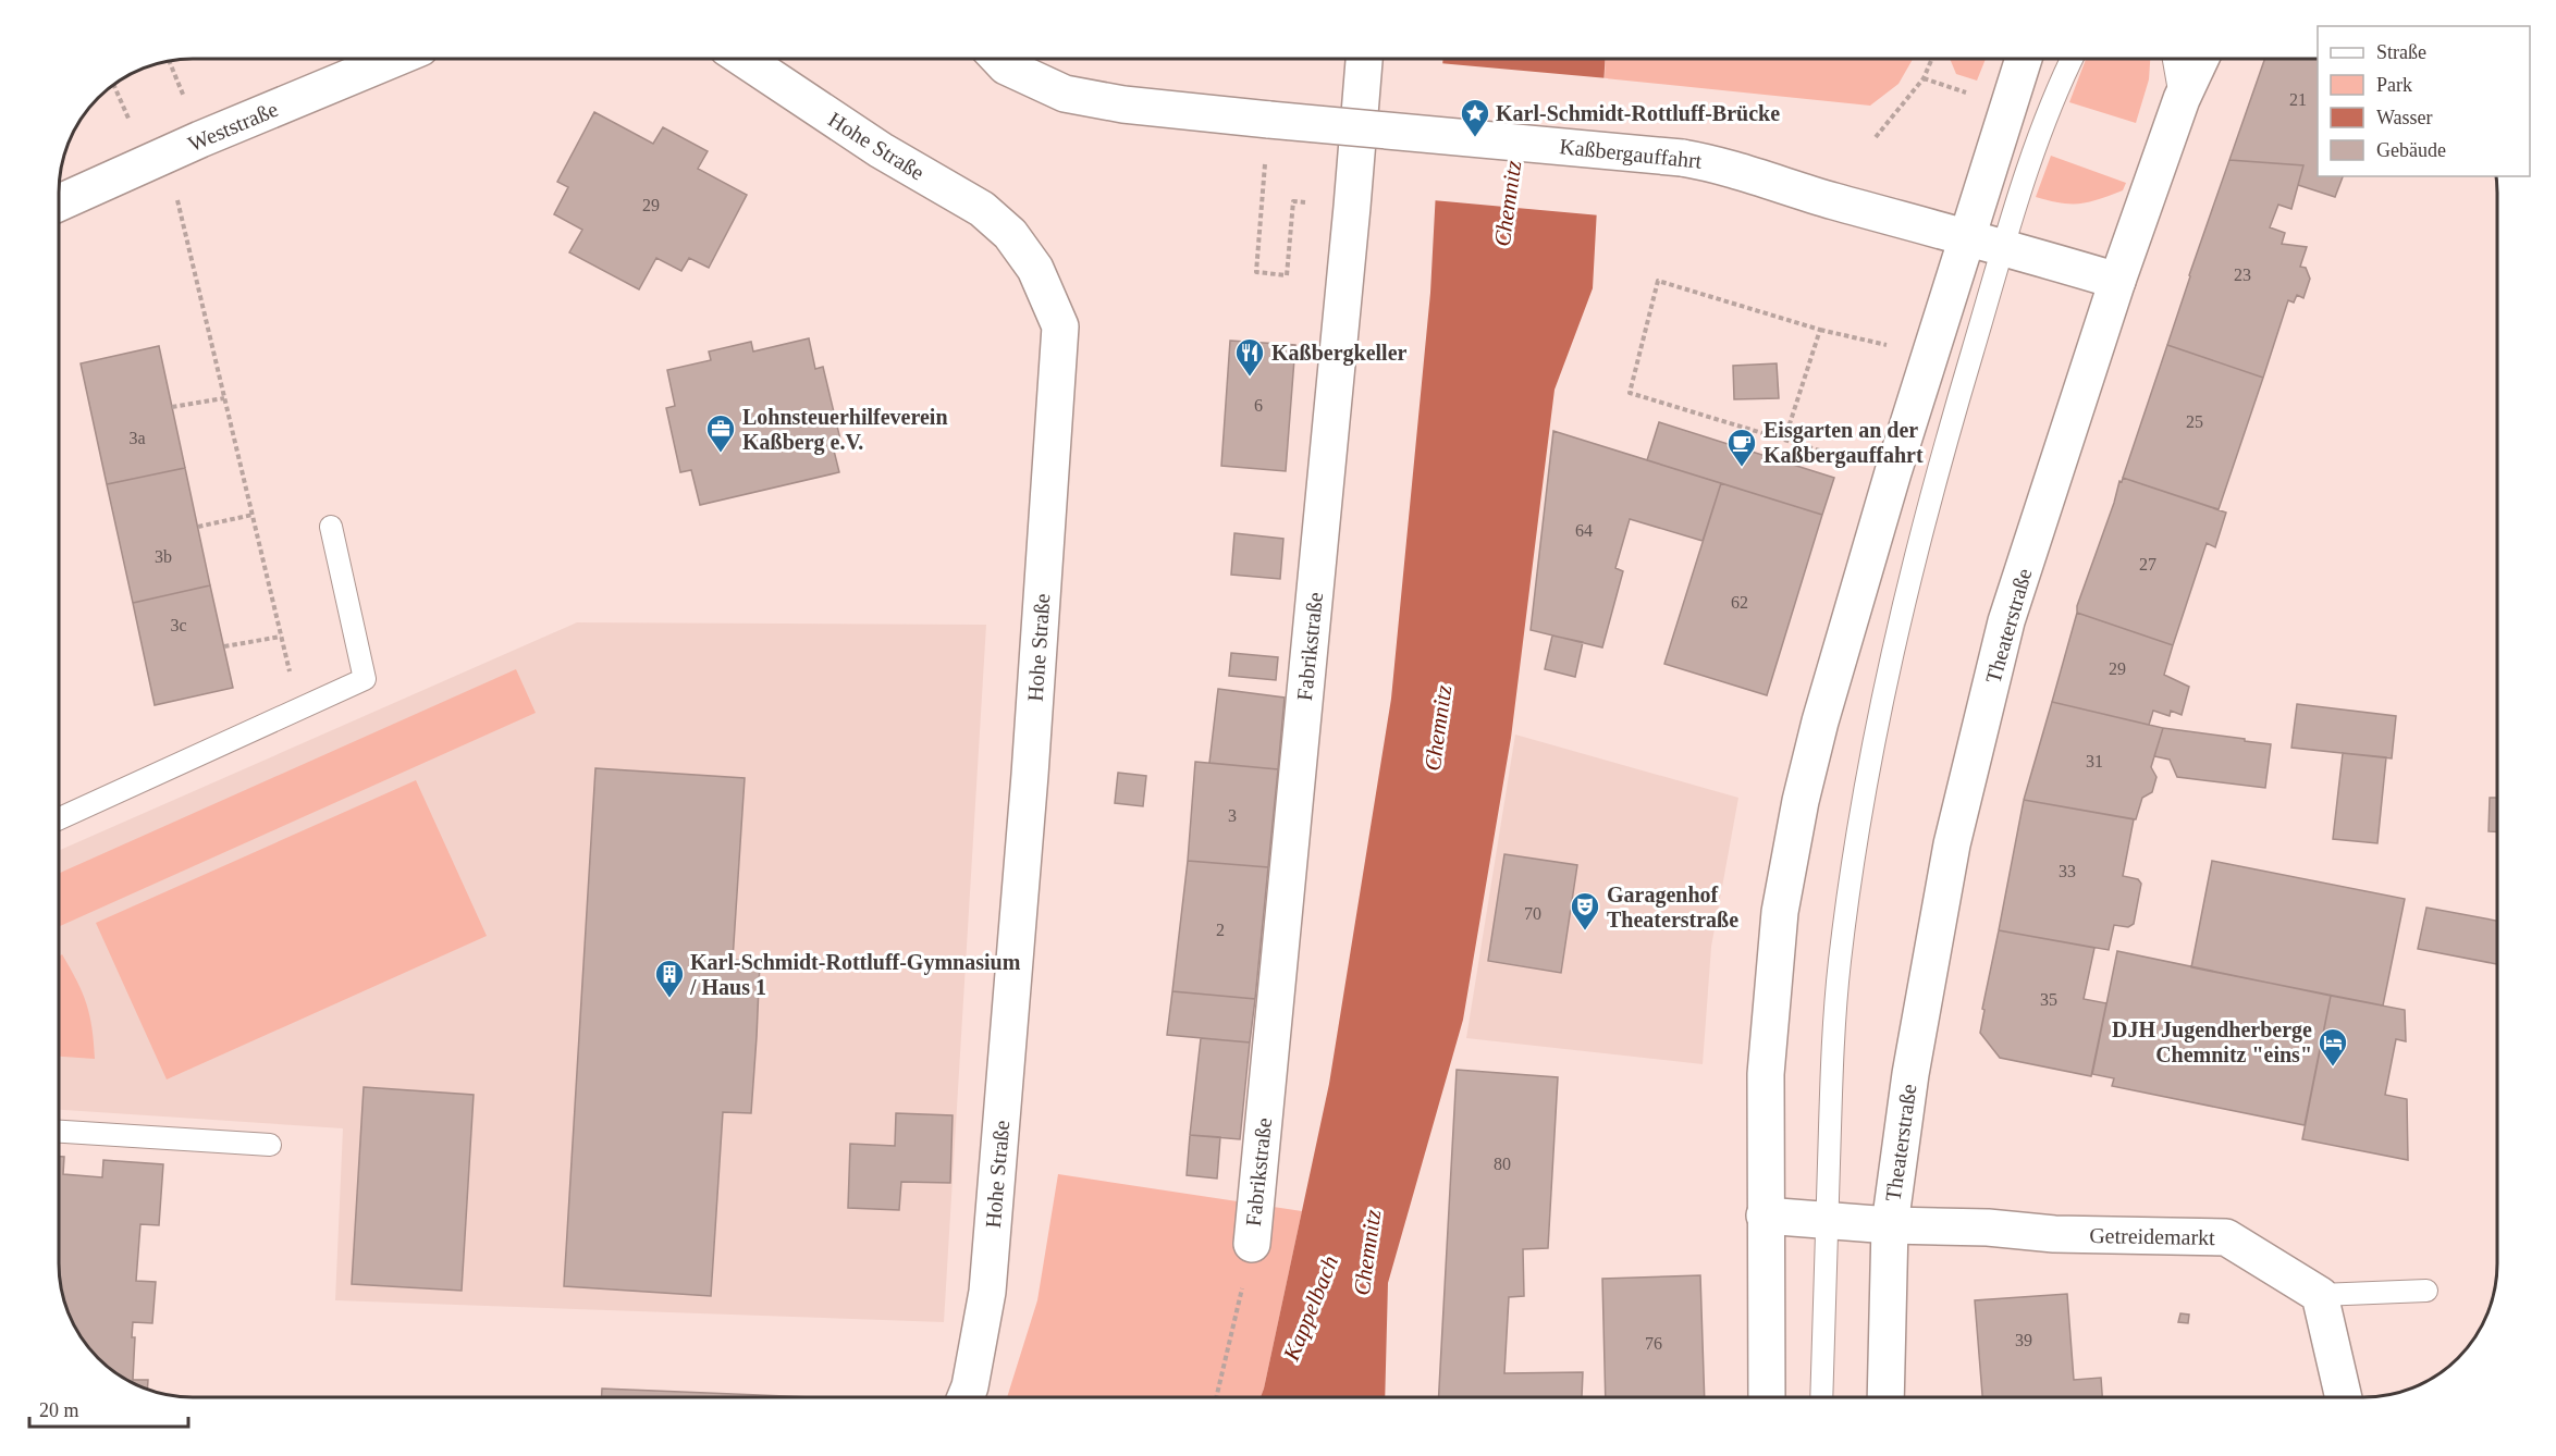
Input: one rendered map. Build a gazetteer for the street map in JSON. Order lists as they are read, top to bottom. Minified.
{"streets":{"street":["Weststraße","Hohe Straße","Kaßbergauffahrt","Theaterstraße","Fabrikstraße","Getreidemarkt"]},"crossings":[["Kaßbergauffahrt","Theaterstraße"],["Theaterstraße","Getreidemarkt"]],"water":["Chemnitz","Kappelbach"],"places":{"place":["Karl-Schmidt-Rottluff-Brücke"],"restaurant":["Kaßbergkeller"],"office":["Lohnsteuerhilfeverein Kaßberg e.V."],"cafe":["Eisgarten an der Kaßbergauffahrt"],"theatre":["Garagenhof Theaterstraße"],"building":["Karl-Schmidt-Rottluff-Gymnasium / Haus 1"],"hotel":["DJH Jugendherberge Chemnitz \"eins\""]},"house_numbers":["21","29","23","6","25","3a","64","3b","27","62","3c","29","31","3","33","70","2","35","80","39","76"],"legend":["Straße","Park","Wasser","Gebäude"],"scale_bar":"20 m"}
